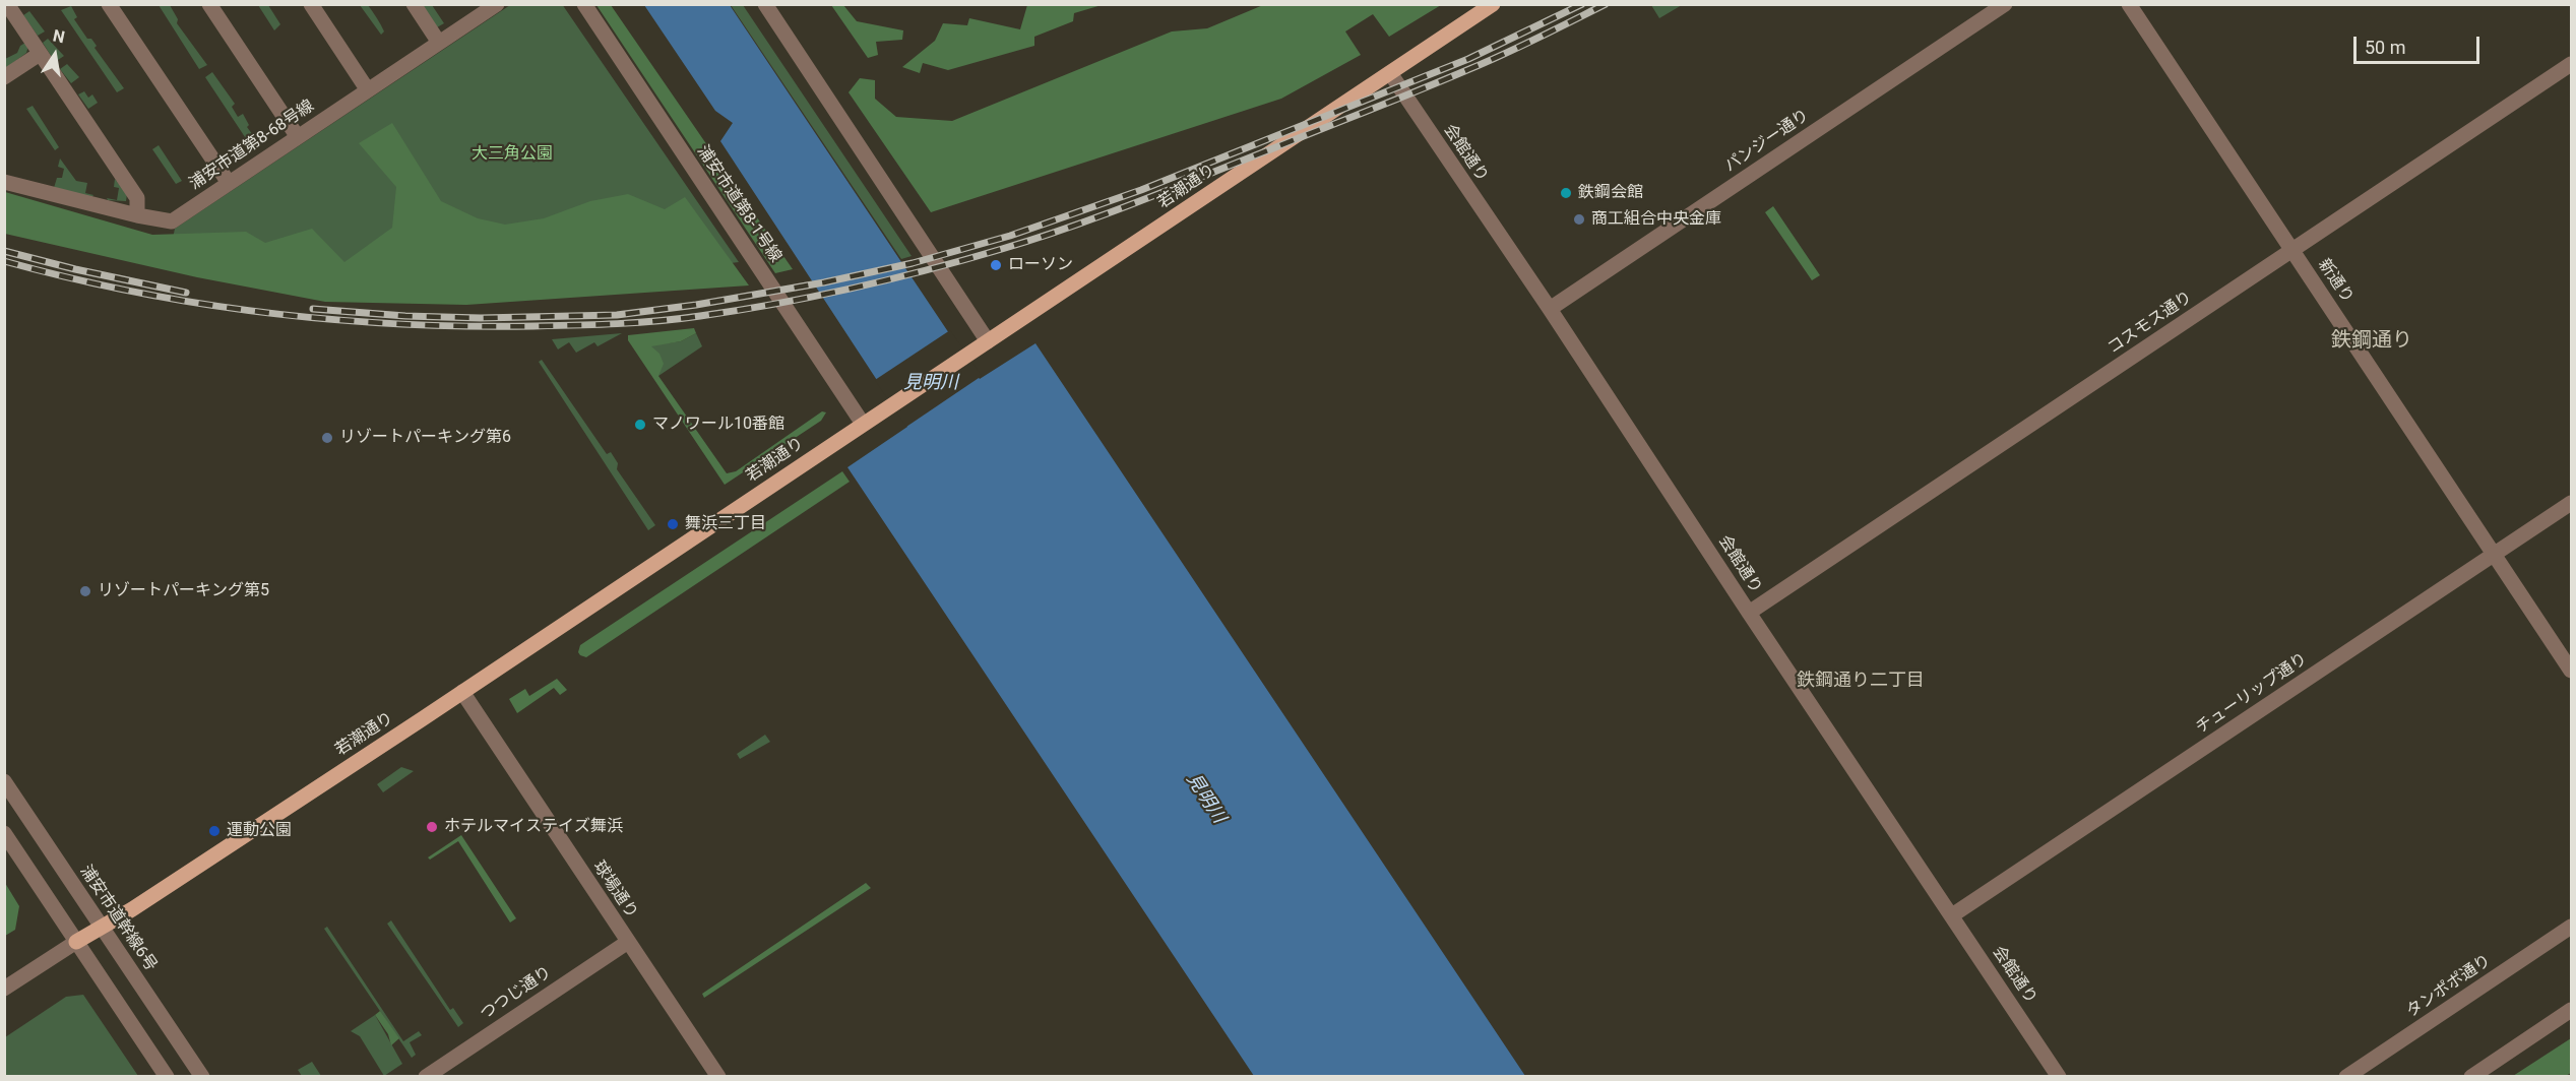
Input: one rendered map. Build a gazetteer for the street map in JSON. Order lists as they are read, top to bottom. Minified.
{"streets":{"main road":["若潮通り"],"street":["パンジー通り","浦安市道第8-68号線","会館通り","浦安市道第8-1号線","新通り","コスモス通り","チューリップ通り","球場通り","浦安市道幹線6号","タンポポ通り","つつじ通り"]},"crossings":[["パンジー通り","会館通り"],["会館通り","若潮通り"],["会館通り","コスモス通り"],["会館通り","チューリップ通り"],["若潮通り","浦安市道第8-1号線"],["若潮通り","球場通り"],["若潮通り","浦安市道幹線6号"],["新通り","コスモス通り"],["新通り","チューリップ通り"],["球場通り","つつじ通り"]],"districts":["鉄鋼通り","鉄鋼通り二丁目"],"water":["見明川"],"parks":["大三角公園"],"places":["鉄鋼会館","商工組合中央金庫","ローソン","マノワール10番館","リゾートパーキング第6","舞浜三丁目","リゾートパーキング第5","ホテルマイステイズ舞浜","運動公園"],"scale_bar":"50 m","north":"top"}
